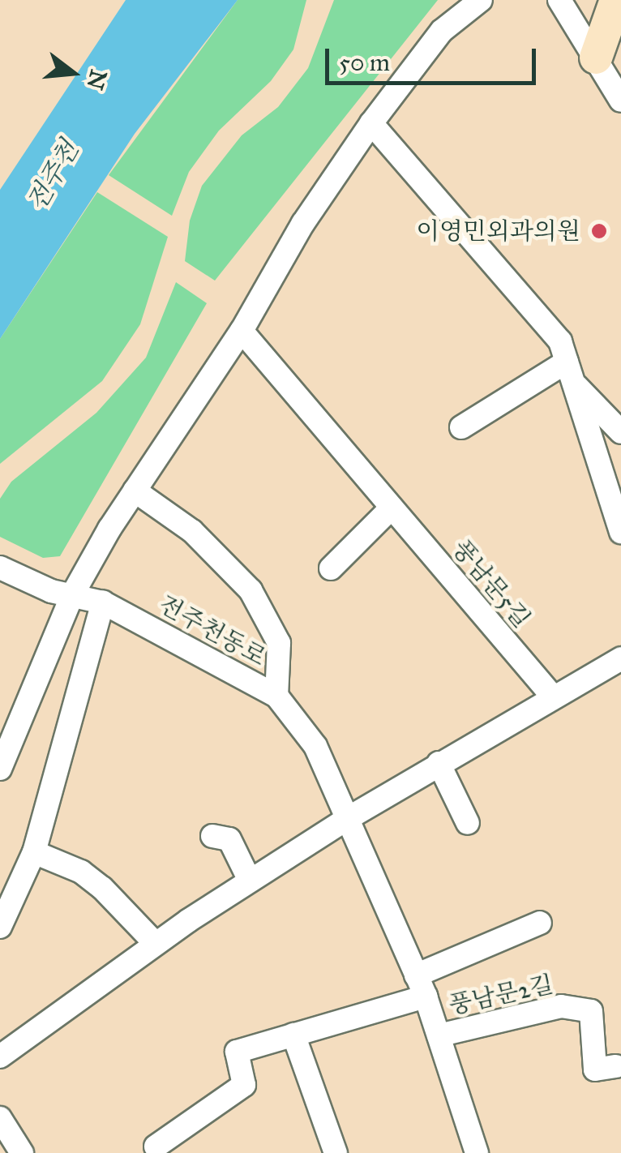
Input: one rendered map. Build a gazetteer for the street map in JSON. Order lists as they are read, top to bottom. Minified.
{"streets":{"street":["풍남문5길","전주천동로","풍남문2길"]},"water":["전주천"],"places":["이영민외과의원"],"scale_bar":"50 m","north":"right"}
